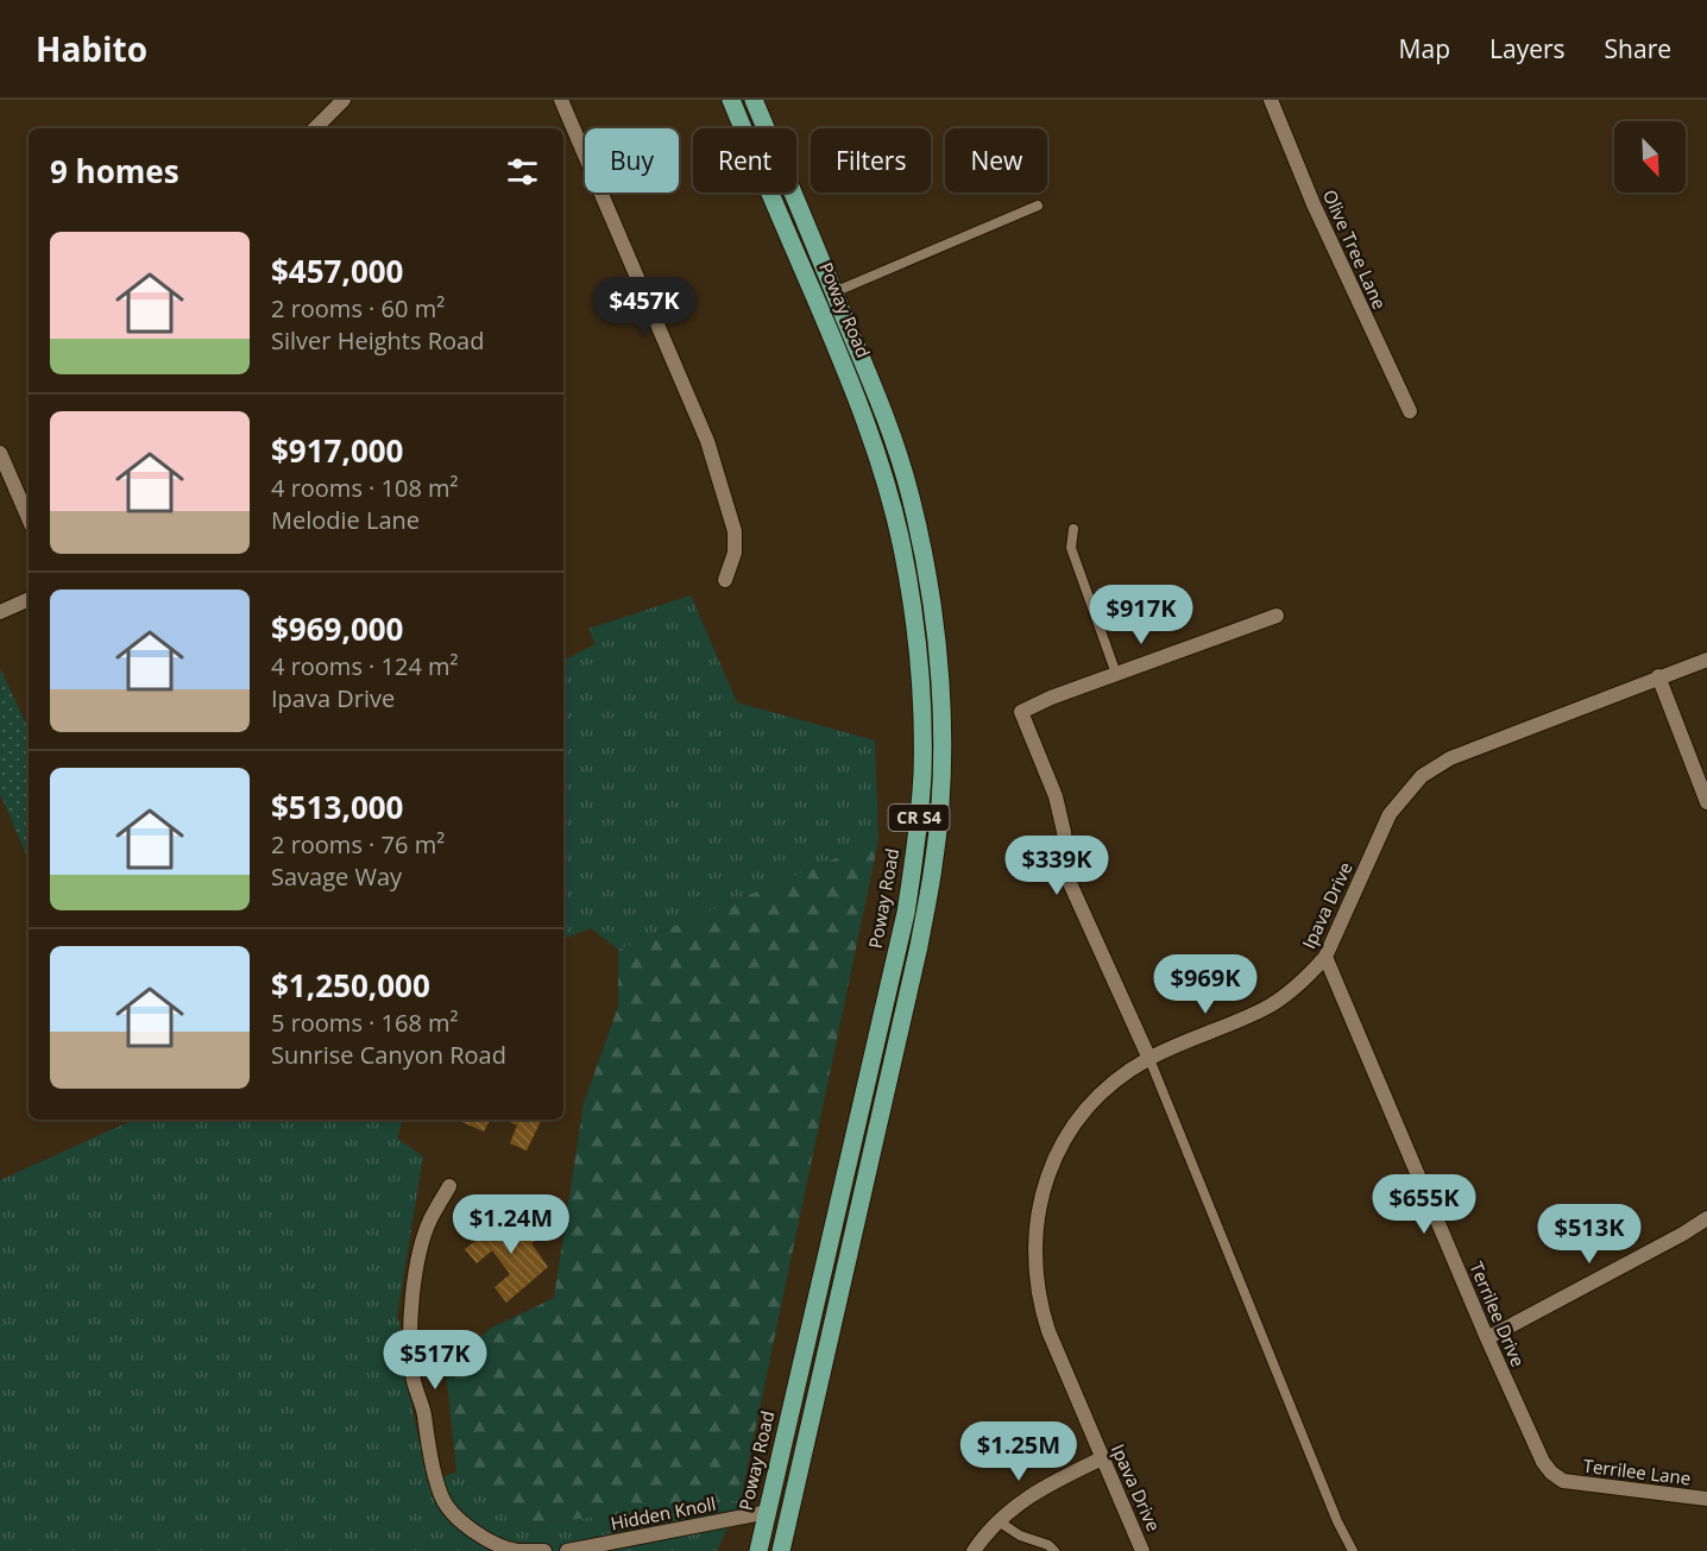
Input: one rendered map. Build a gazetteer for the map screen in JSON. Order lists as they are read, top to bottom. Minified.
{"streets":{"main road":["Poway Road","CR S4"],"street":["Olive Tree Lane","Ipava Drive","Terrilee Drive","Terrilee Lane","Hidden Knoll"]},"crossings":[["Poway Road","Hidden Knoll"],["Ipava Drive","Terrilee Drive"],["Terrilee Drive","Terrilee Lane"]],"north":"bottom right","page":{"header":"Habito","nav":["Map","Layers","Share"],"chip":["Buy","Rent","Filters","New"],"heading":"9 homes","list":[{"name":"$457,000","note":"2 rooms · 60 m² · Silver Heights Road"},{"name":"$917,000","note":"4 rooms · 108 m² · Melodie Lane"},{"name":"$969,000","note":"4 rooms · 124 m² · Ipava Drive"},{"name":"$513,000","note":"2 rooms · 76 m² · Savage Way"},{"name":"$1,250,000","note":"5 rooms · 168 m² · Sunrise Canyon Road"}],"price":["$457K","$917K","$339K","$969K","$655K","$1.24M","$513K","$517K","$1.25M"]}}
